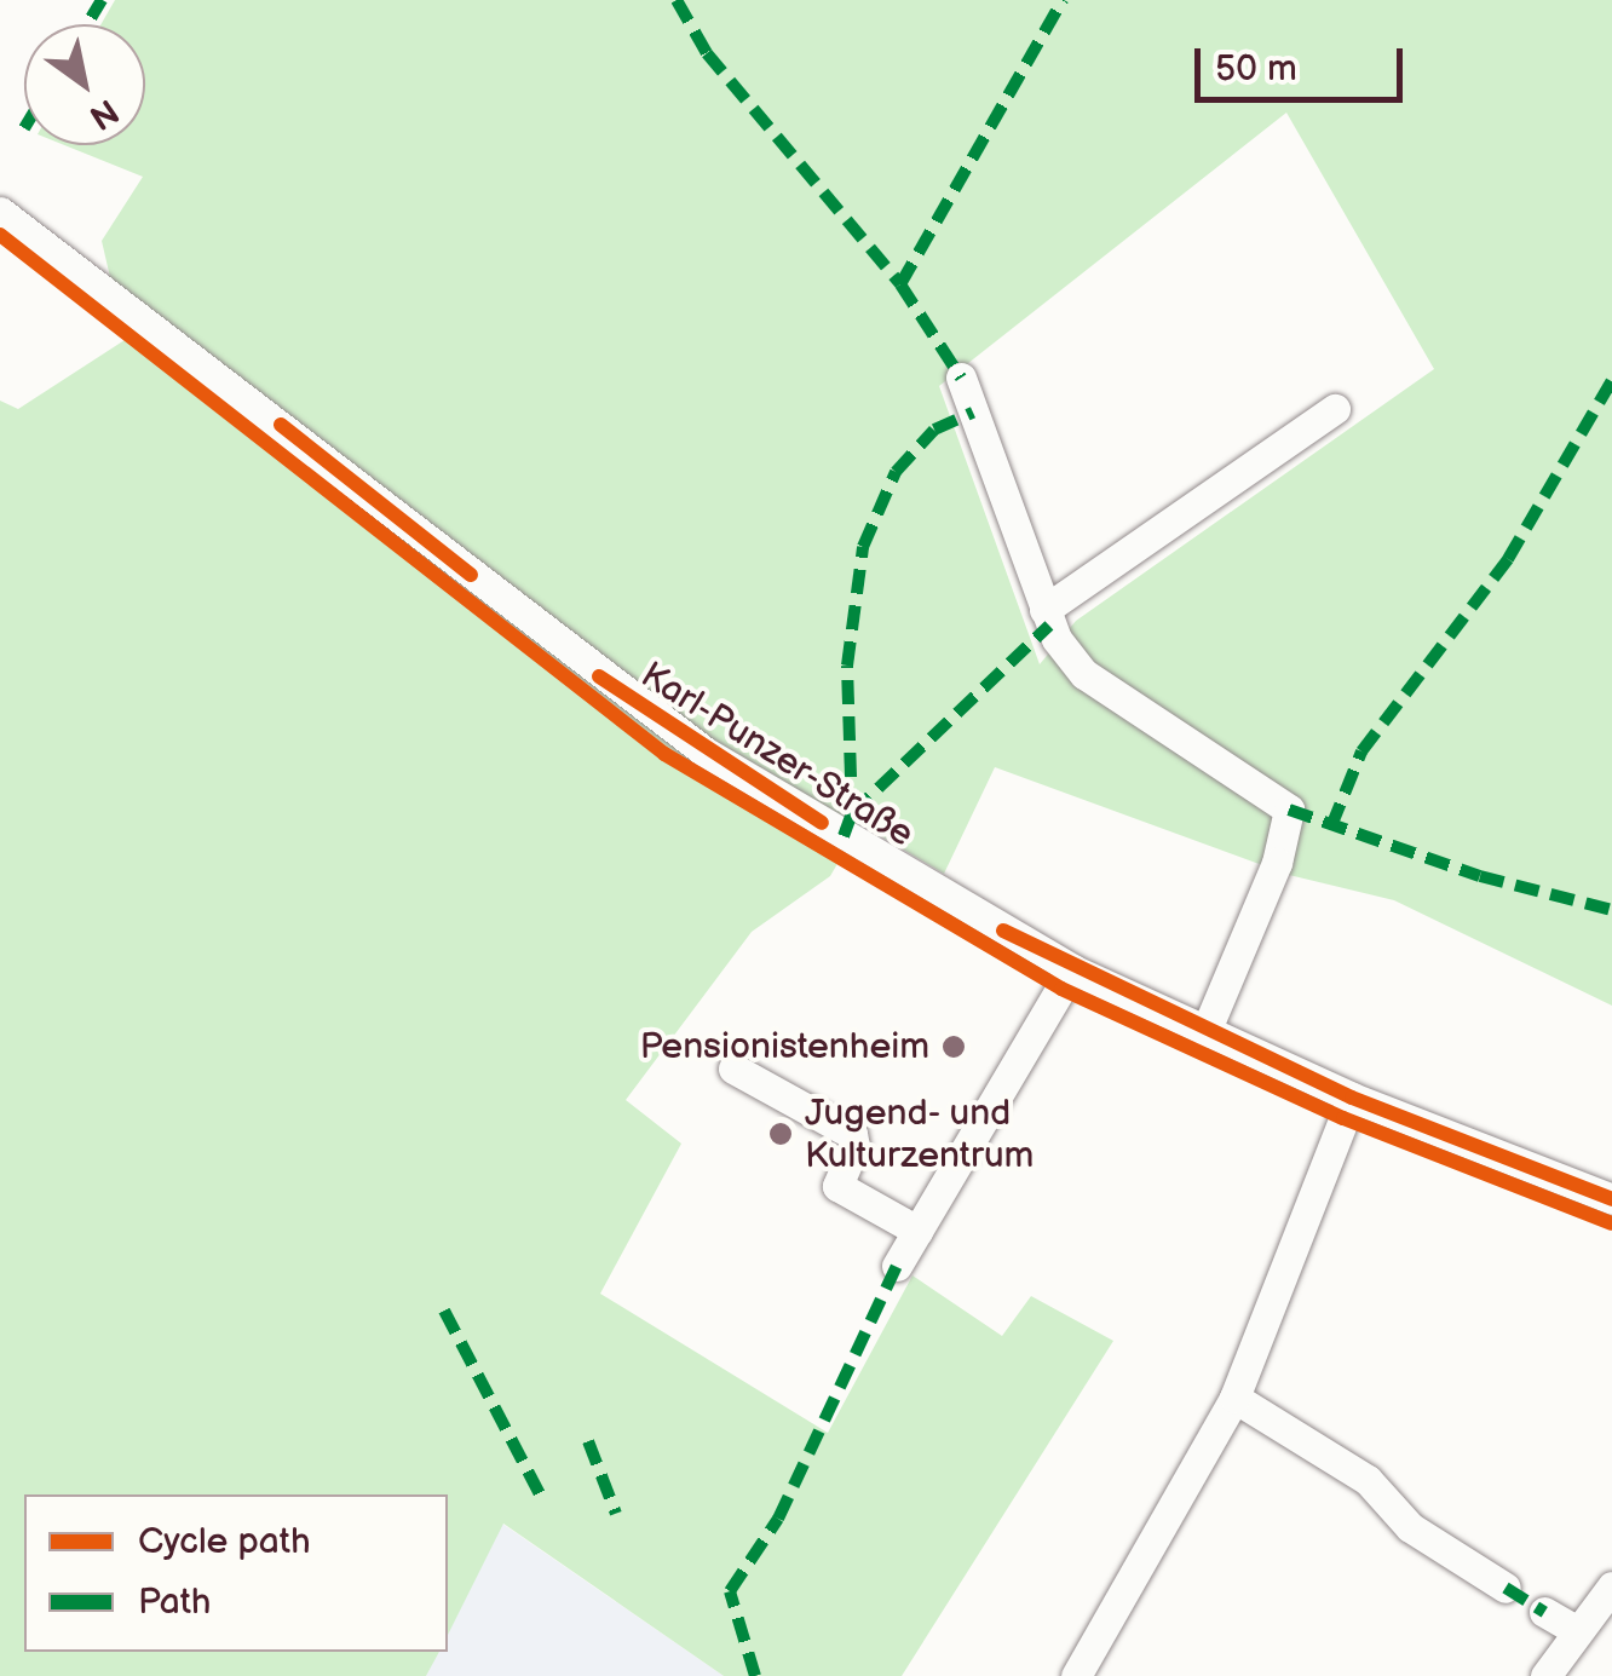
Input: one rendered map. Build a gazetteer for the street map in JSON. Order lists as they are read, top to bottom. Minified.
{"streets":{"street":["Karl-Punzer-Straße"]},"places":["Pensionistenheim","Jugend- und Kulturzentrum"],"legend":["Cycle path","Path"],"scale_bar":"50 m","north":"bottom right"}
